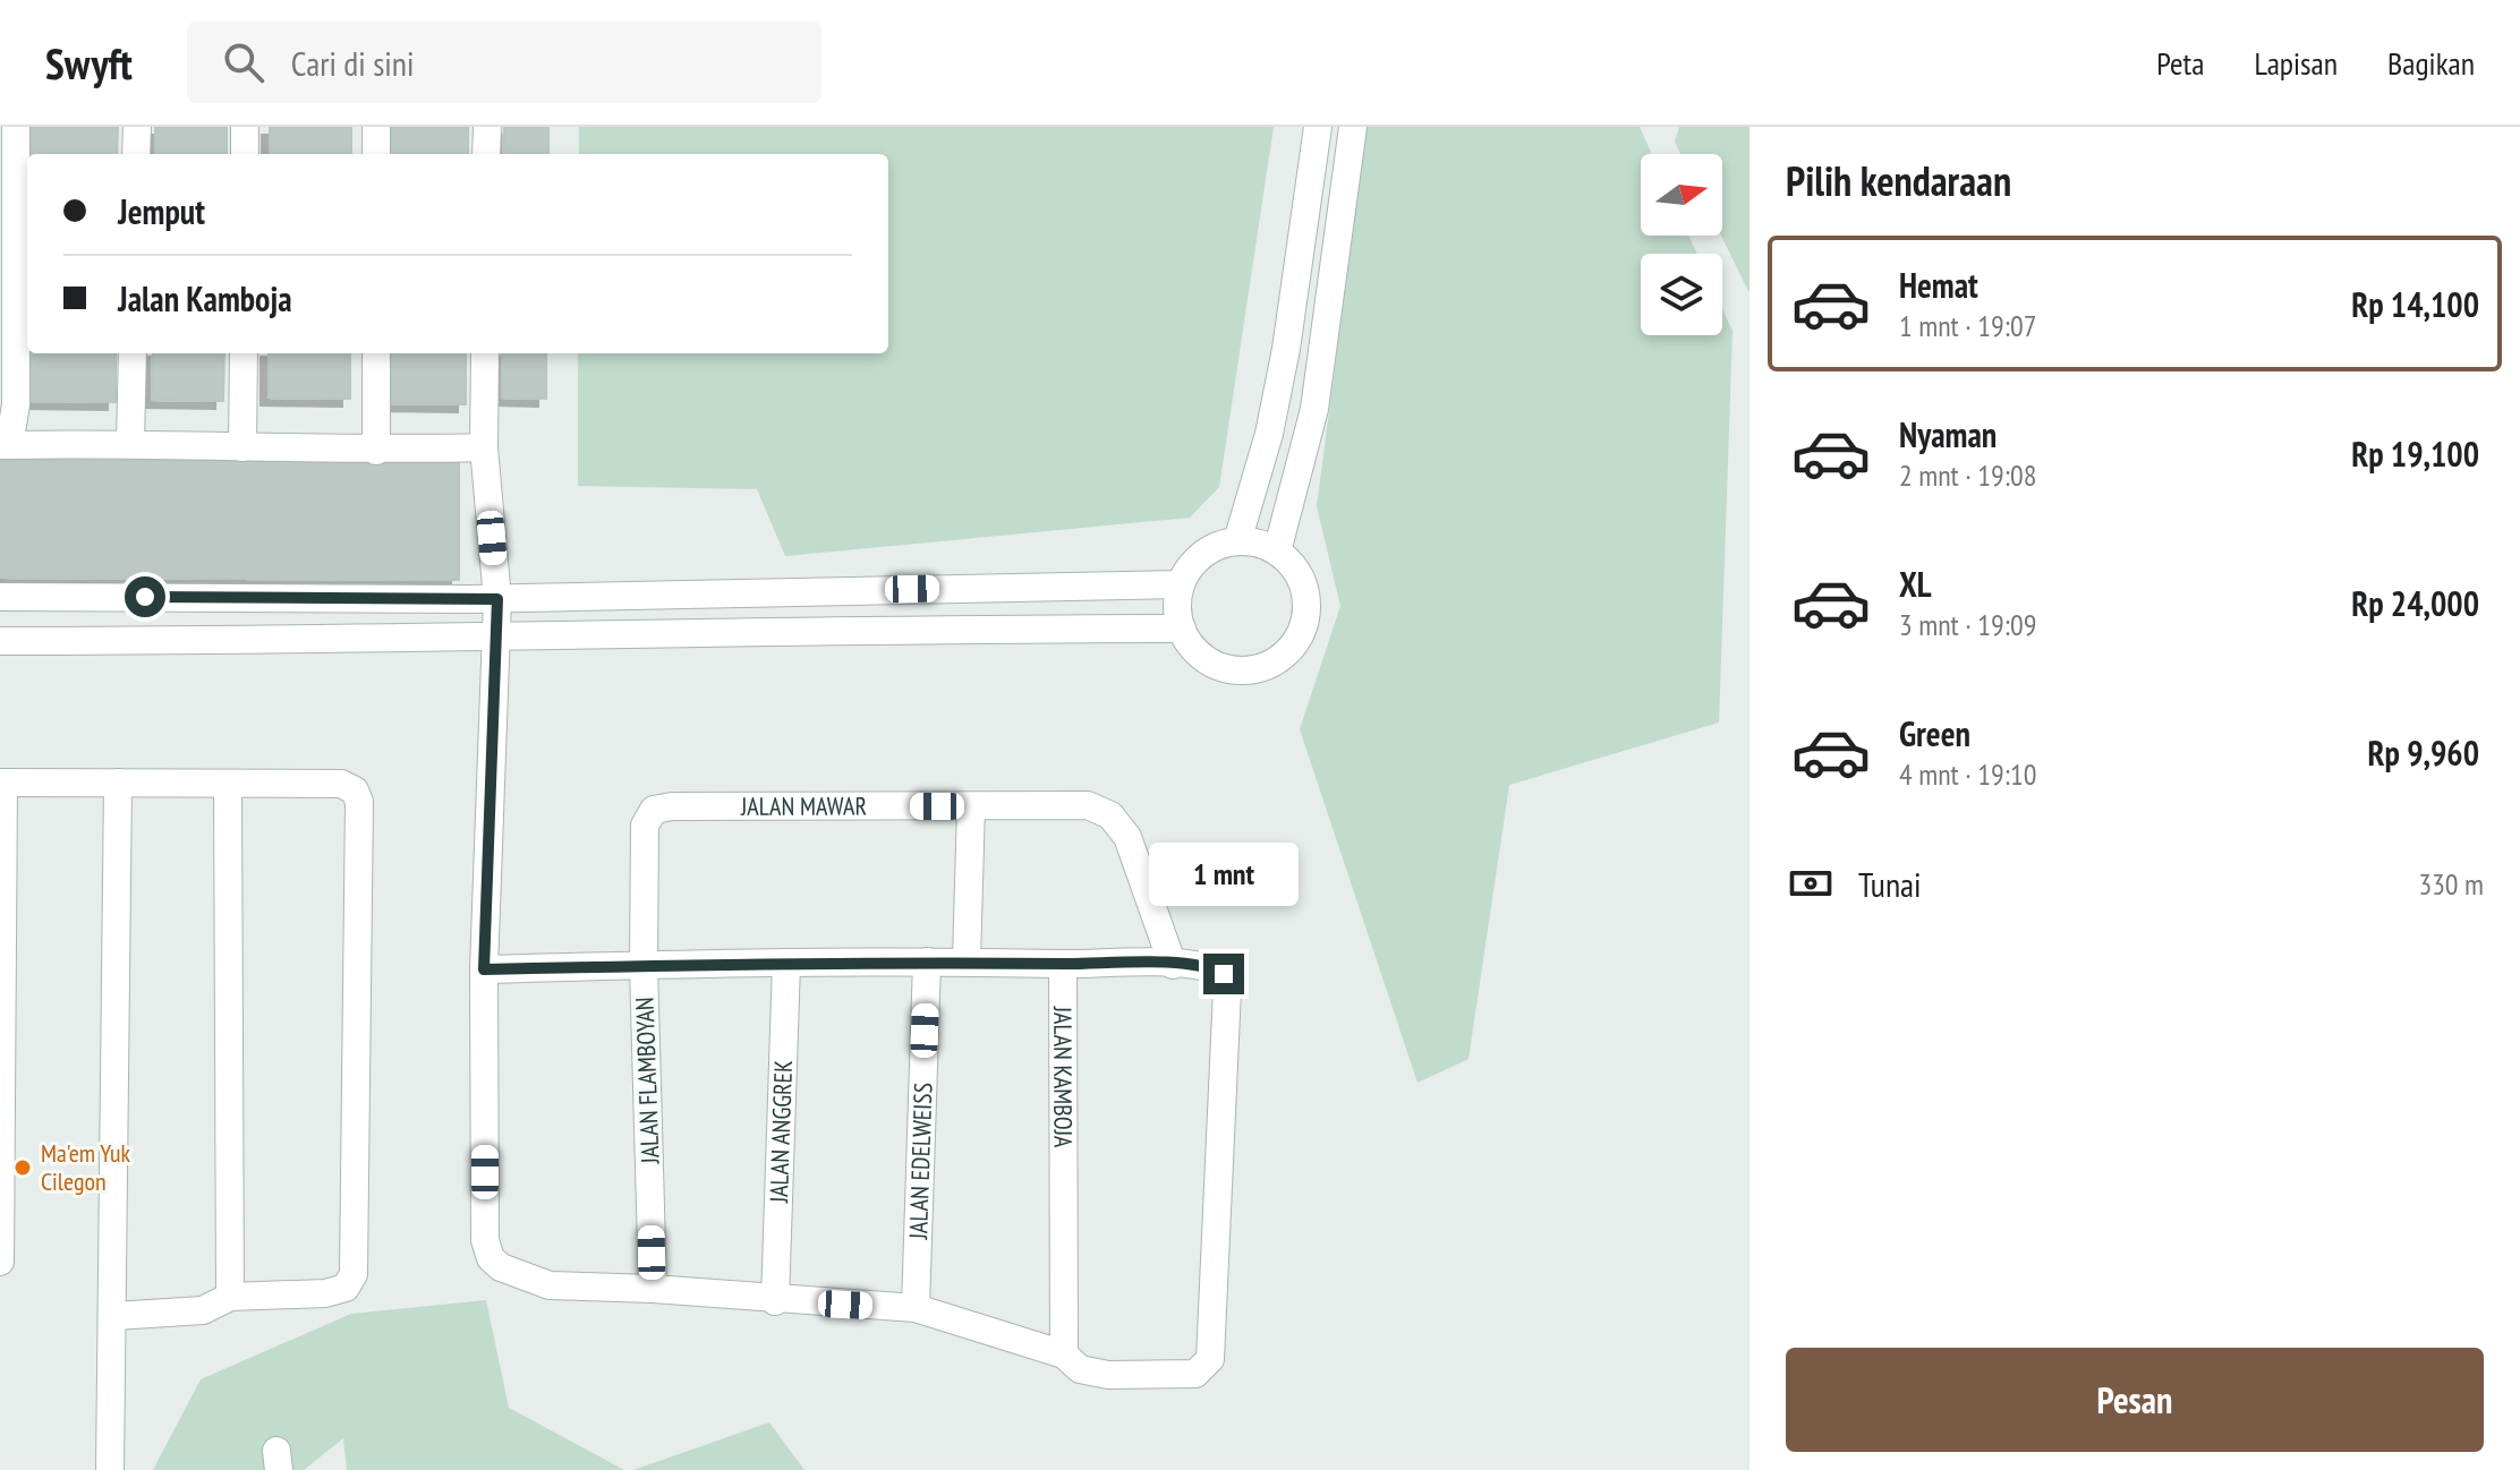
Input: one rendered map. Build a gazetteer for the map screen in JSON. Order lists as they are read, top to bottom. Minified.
{"streets":{"street":["JALAN MAWAR","JALAN KAMBOJA","JALAN FLAMBOYAN","JALAN ANGGREK","JALAN EDELWEISS"]},"crossings":[["JALAN MAWAR","JALAN FLAMBOYAN"],["JALAN KAMBOJA","JALAN FLAMBOYAN"],["JALAN FLAMBOYAN","JALAN ANGGREK"],["JALAN FLAMBOYAN","JALAN EDELWEISS"]],"places":["Ma'em Yuk Cilegon"],"north":"right","page":{"header":"Swyft","search":"Cari di sini","nav":["Peta","Lapisan","Bagikan"],"heading":"Pilih kendaraan","banner":["Jemput","Jalan Kamboja"],"list":[{"name":"Hemat","note":"1 mnt · 19:07","value":"Rp 14,100"},{"name":"Nyaman","note":"2 mnt · 19:08","value":"Rp 19,100"},{"name":"XL","note":"3 mnt · 19:09","value":"Rp 24,000"},{"name":"Green","note":"4 mnt · 19:10","value":"Rp 9,960"}],"pay":["Tunai","330 m"],"bubble":"1 mnt","buttons":"Pesan"}}
